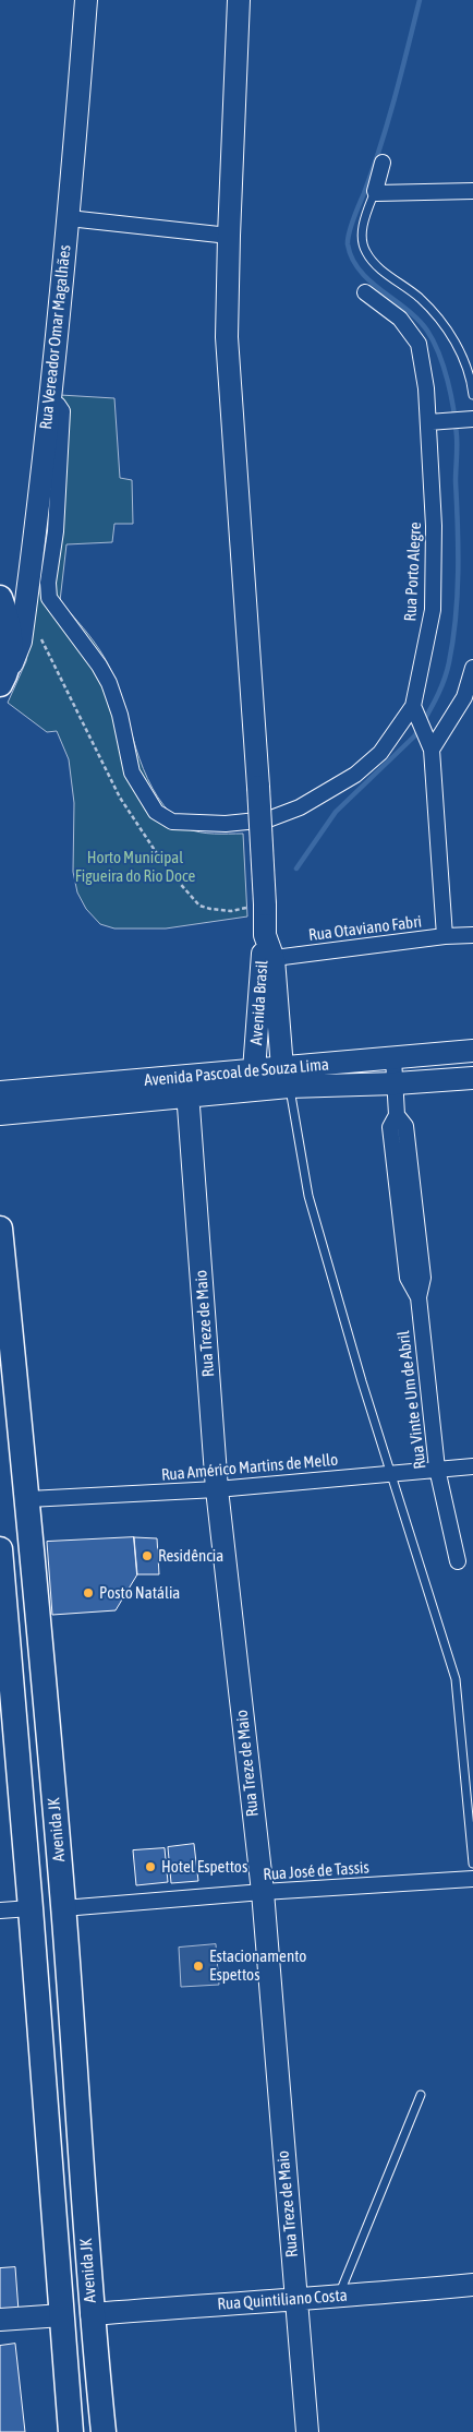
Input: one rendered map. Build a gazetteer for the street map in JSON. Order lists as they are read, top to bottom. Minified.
{"streets":{"main road":["Avenida JK"],"street":["Rua Vereador Omar Magalhães","Rua Porto Alegre","Rua Otaviano Fabri","Avenida Brasil","Avenida Pascoal de Souza Lima","Rua Treze de Maio","Rua Vinte e Um de Abril","Rua Américo Martins de Mello","Rua José de Tassis","Rua Quintiliano Costa"]},"crossings":[["Rua Otaviano Fabri","Avenida Brasil"],["Avenida Brasil","Avenida Pascoal de Souza Lima"],["Avenida Pascoal de Souza Lima","Rua Treze de Maio"],["Avenida Pascoal de Souza Lima","Rua Vinte e Um de Abril"],["Rua Treze de Maio","Rua Américo Martins de Mello"],["Rua Treze de Maio","Rua José de Tassis"],["Rua Treze de Maio","Rua Quintiliano Costa"],["Rua Vinte e Um de Abril","Rua Américo Martins de Mello"],["Rua Américo Martins de Mello","Avenida JK"],["Avenida JK","Rua José de Tassis"],["Avenida JK","Rua Quintiliano Costa"]],"parks":["Horto Municipal Figueira do Rio Doce"],"places":["Residência","Posto Natália","Hotel Espettos","Estacionamento Espettos"]}
